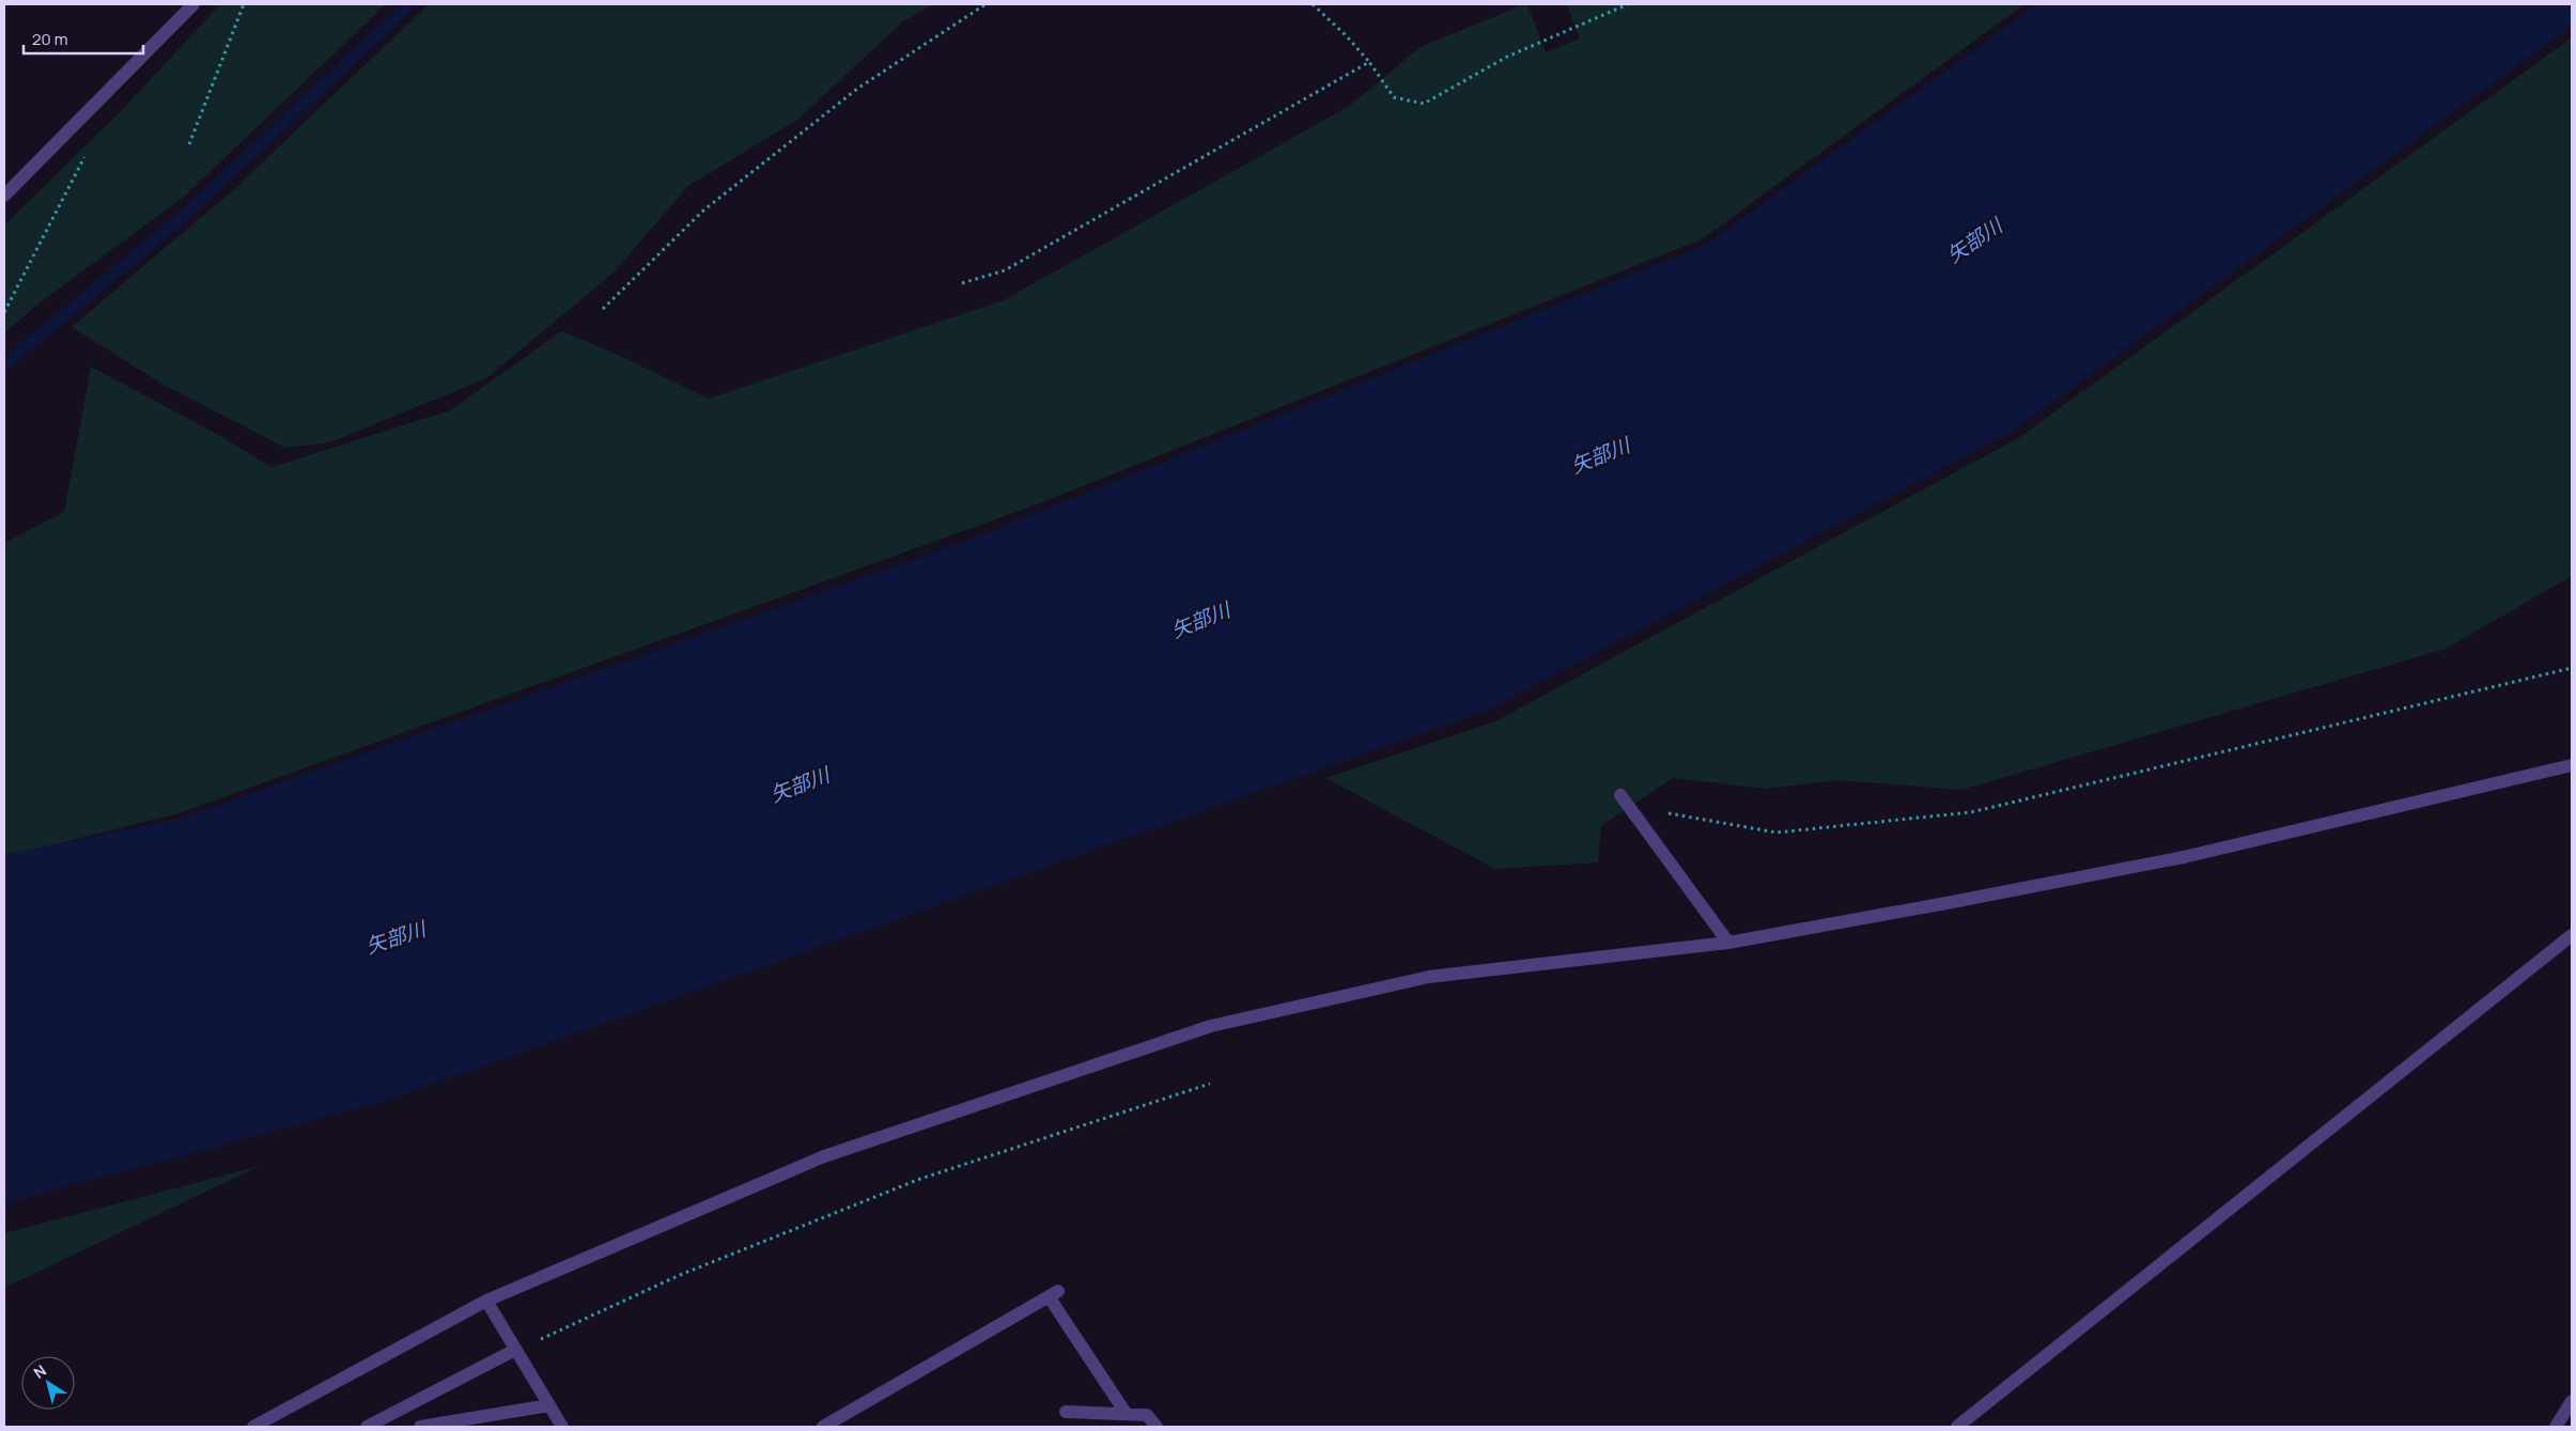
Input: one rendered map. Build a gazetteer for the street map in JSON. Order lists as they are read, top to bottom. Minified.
{"water":["矢部川"],"scale_bar":"20 m","north":"top left"}
